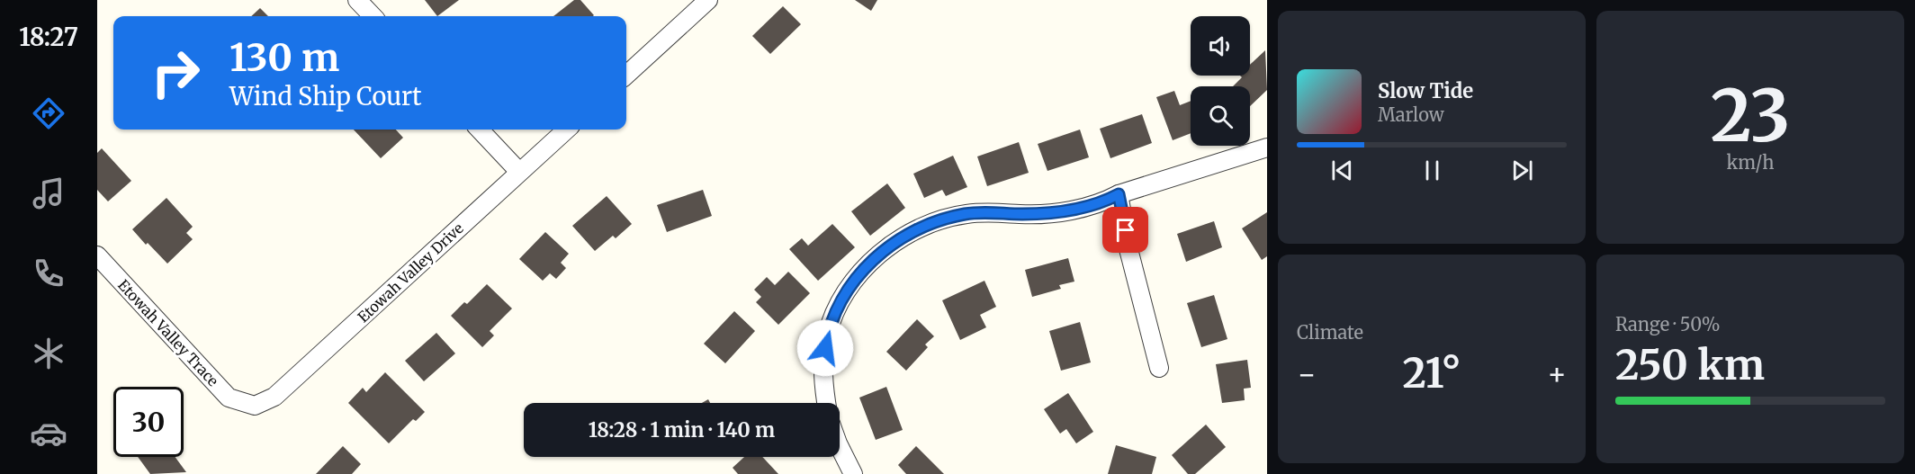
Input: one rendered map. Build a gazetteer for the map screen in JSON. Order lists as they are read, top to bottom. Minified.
{"streets":{"street":["Etowah Valley Drive","Etowah Valley Trace"]},"crossings":[["Etowah Valley Drive","Etowah Valley Trace"]],"page":{"tabs":"18:27","tile":[["23","km/h"],"Climate",["Range · 50%","250 km"]],"turn":["130 m","Wind Ship Court"],"song":["Slow Tide","Marlow"],"heat":["−","21°","+"],"limit":"30","trip":"18:28 · 1 min · 140 m"}}
